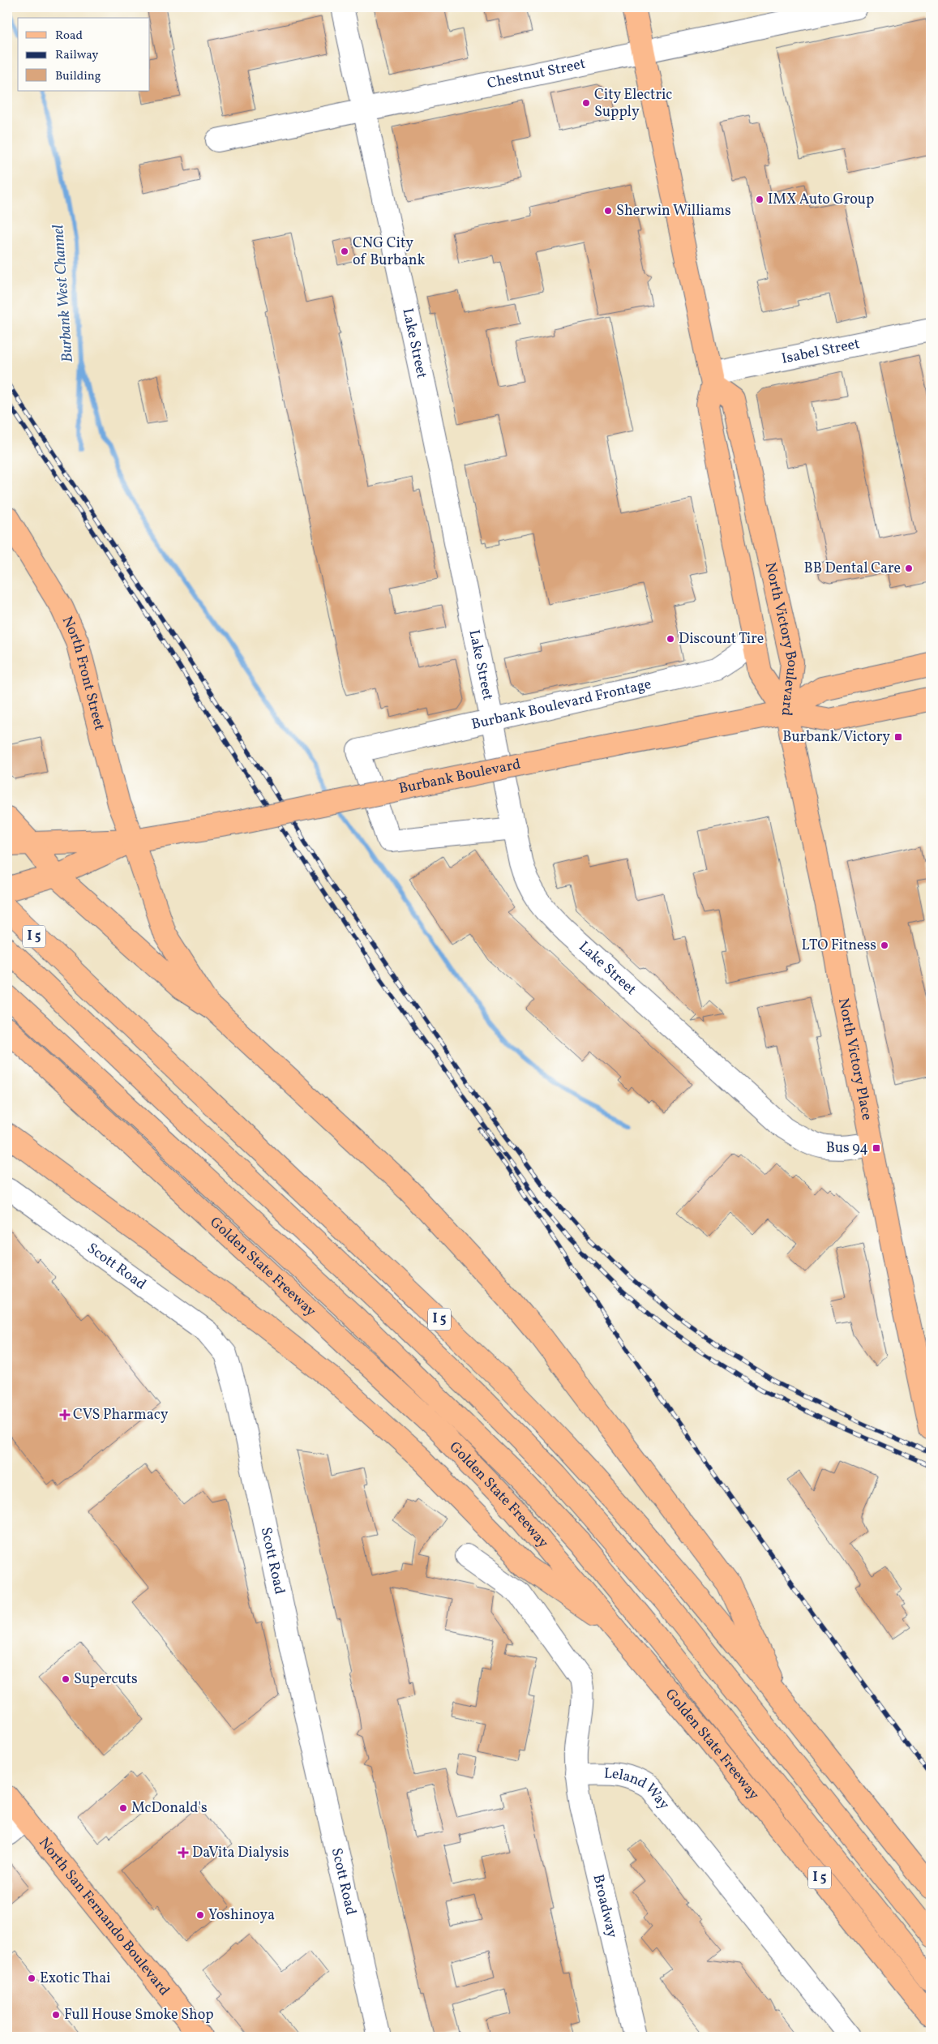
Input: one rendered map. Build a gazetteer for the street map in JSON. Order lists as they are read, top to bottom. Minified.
{"streets":{"main road":["North Victory Boulevard","North Front Street","Burbank Boulevard","I 5","North Victory Place","Golden State Freeway","North San Fernando Boulevard"],"street":["Chestnut Street","Lake Street","Isabel Street","Burbank Boulevard Frontage","Scott Road","Leland Way","Broadway"]},"crossings":[["Chestnut Street","Lake Street"],["Chestnut Street","North Victory Boulevard"],["Lake Street","Burbank Boulevard Frontage"],["Lake Street","North Victory Place"],["Isabel Street","North Victory Boulevard"],["North Victory Boulevard","Burbank Boulevard Frontage"],["North Victory Boulevard","Burbank Boulevard"],["North Victory Boulevard","North Victory Place"],["North Front Street","Burbank Boulevard"],["Burbank Boulevard","North Victory Place"],["Leland Way","Broadway"]],"water":["Burbank West Channel"],"places":{"other":["City Electric Supply","IMX Auto Group","Sherwin Williams","CNG City of Burbank","BB Dental Care","Discount Tire","LTO Fitness","Supercuts","McDonald's","Yoshinoya","Exotic Thai","Full House Smoke Shop"],"transit":["Burbank/Victory","Bus 94"],"health":["CVS Pharmacy","DaVita Dialysis"]},"legend":["Road","Railway","Building"]}
